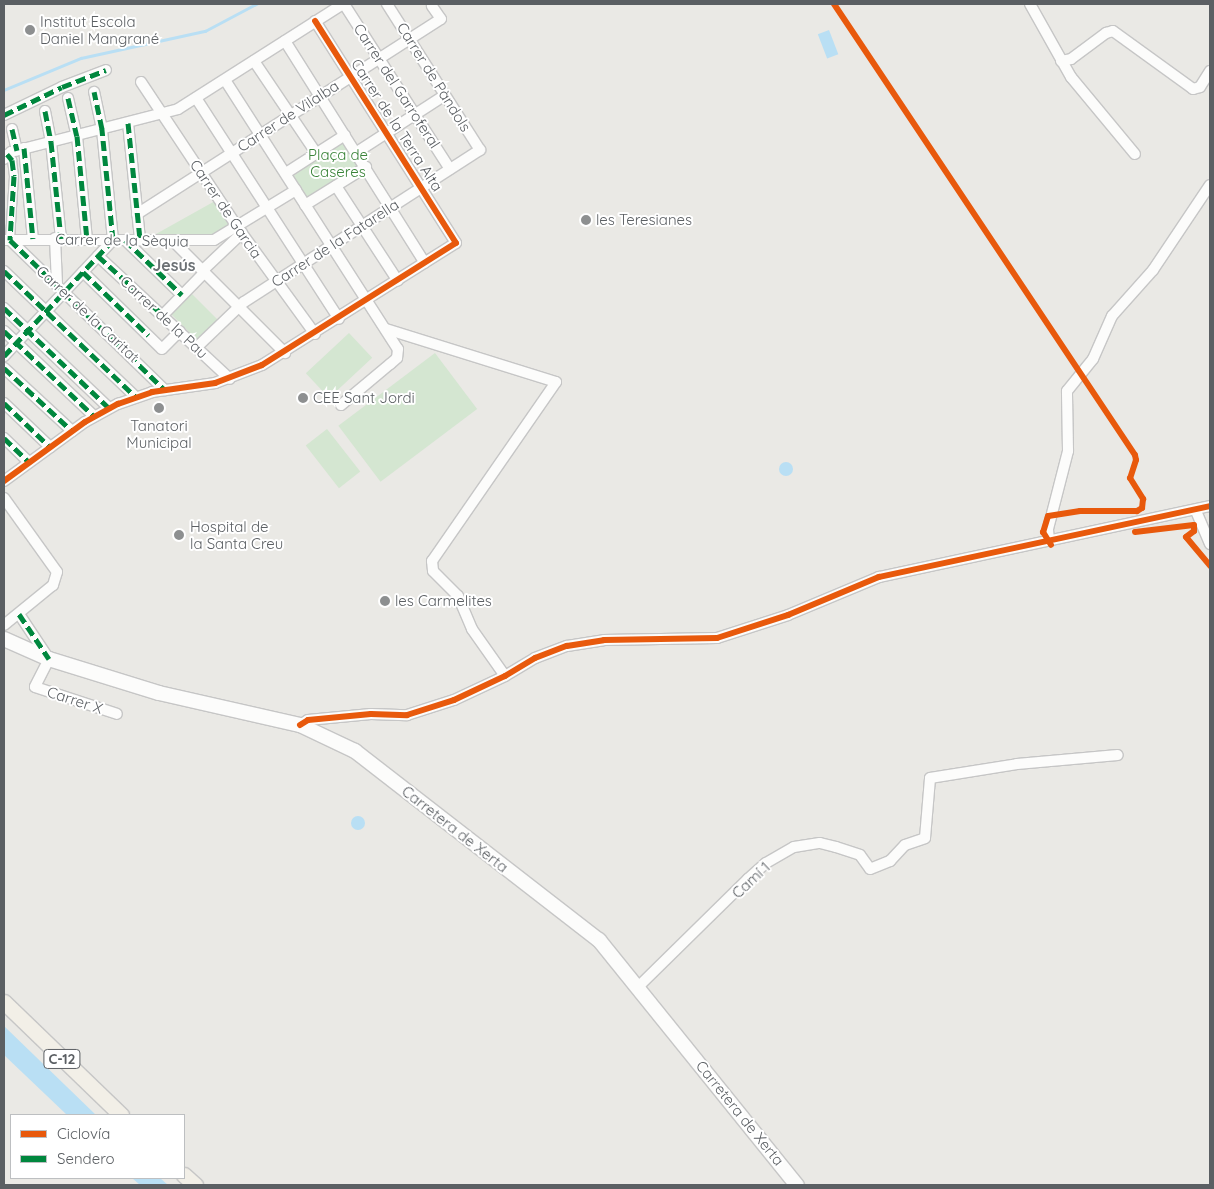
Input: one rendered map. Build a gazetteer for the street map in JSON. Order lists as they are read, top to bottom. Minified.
{"streets":{"main road":["Carretera de Xerta","C-12"],"street":["Carrer de Pàndols","Carrer del Garroferal","Carrer de Vilalba","Carrer de la Terra Alta","Carrer de Garcia","Carrer de la Sèquia","Carrer de la Fatarella","Carrer de la Caritat","Carrer de la Pau","Carrer X","Camí 1"]},"crossings":[["Carrer de Pàndols","Carrer de Vilalba"],["Carrer de Pàndols","Carrer de la Fatarella"],["Carrer del Garroferal","Carrer de Vilalba"],["Carrer del Garroferal","Carrer de la Fatarella"],["Carrer de Vilalba","Carrer de la Terra Alta"],["Carrer de Vilalba","Carrer de Garcia"],["Carrer de la Terra Alta","Carrer de la Fatarella"],["Carrer de Garcia","Carrer de la Sèquia"],["Carrer de Garcia","Carrer de la Fatarella"],["Carrer de la Sèquia","Carrer de la Caritat"],["Carrer de la Fatarella","Carrer de la Pau"],["Carrer X","Carretera de Xerta"],["Carretera de Xerta","Camí 1"]],"districts":["Jesús"],"parks":["Plaça de Caseres"],"places":["Institut Escola Daniel Mangrané","les Teresianes","CEE Sant Jordi","Tanatori Municipal","Hospital de la Santa Creu","les Carmelites"],"legend":["Ciclovía","Sendero"]}
